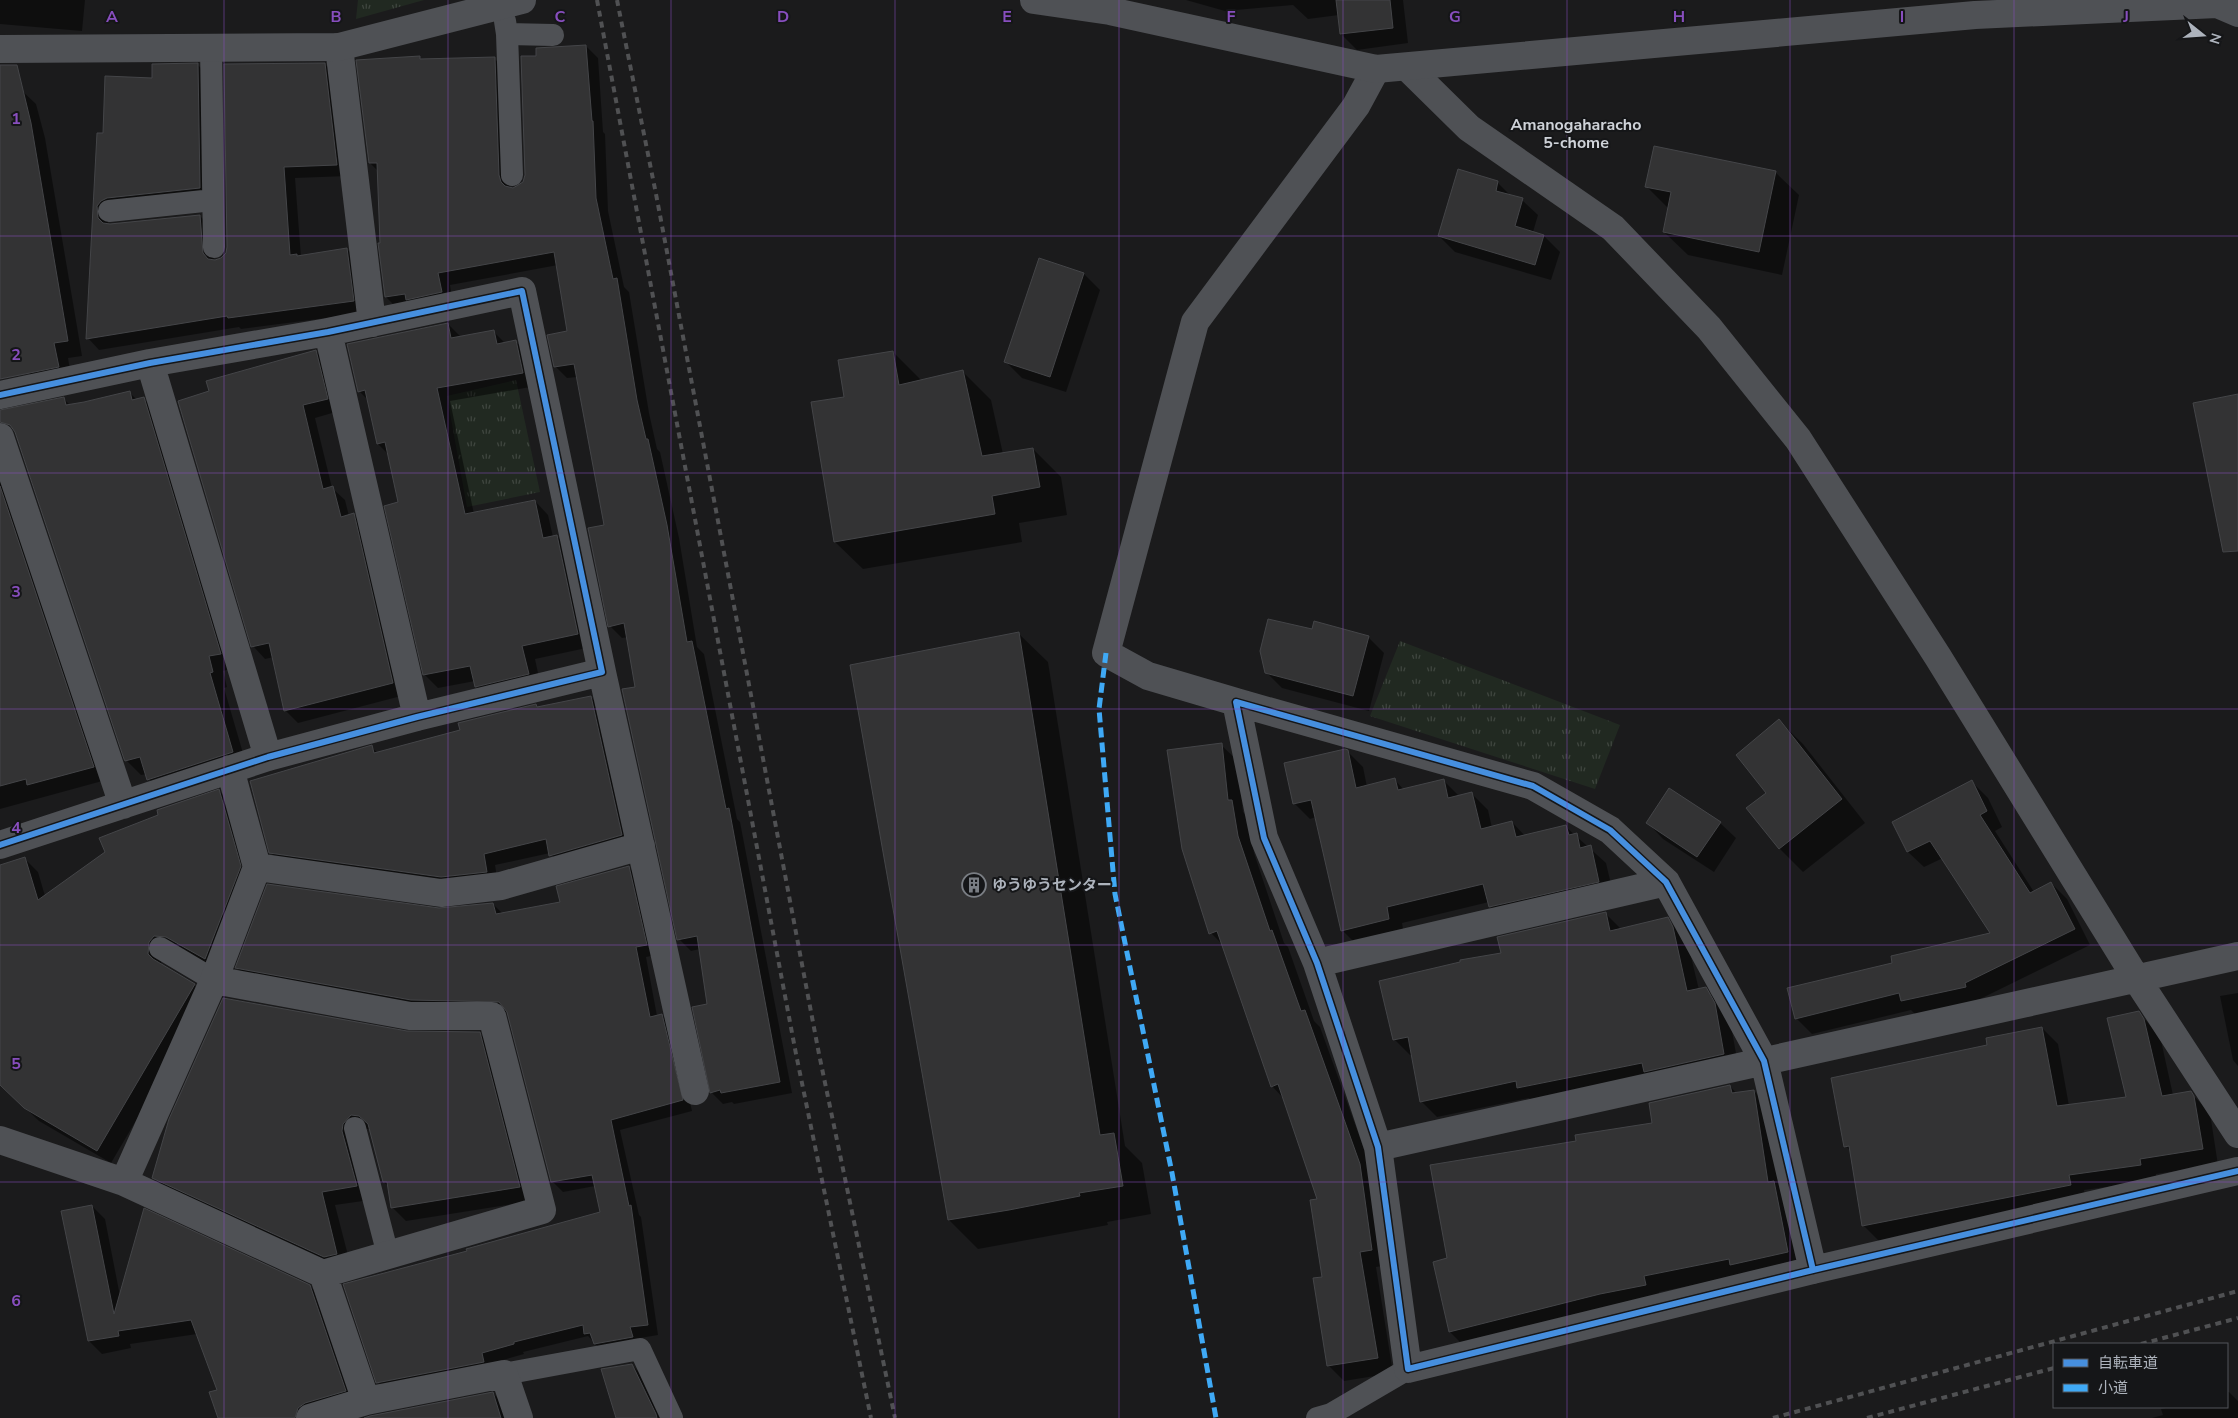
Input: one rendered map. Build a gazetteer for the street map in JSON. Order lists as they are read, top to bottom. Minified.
{"districts":["Amanogaharacho 5-chome"],"places":{"building":["ゆうゆうセンター"]},"legend":["自転車道","小道"],"north":"right","grid":{"columns":["A","B","C","D","E","F","G","H","I","J"],"rows":["1","2","3","4","5","6"]}}
